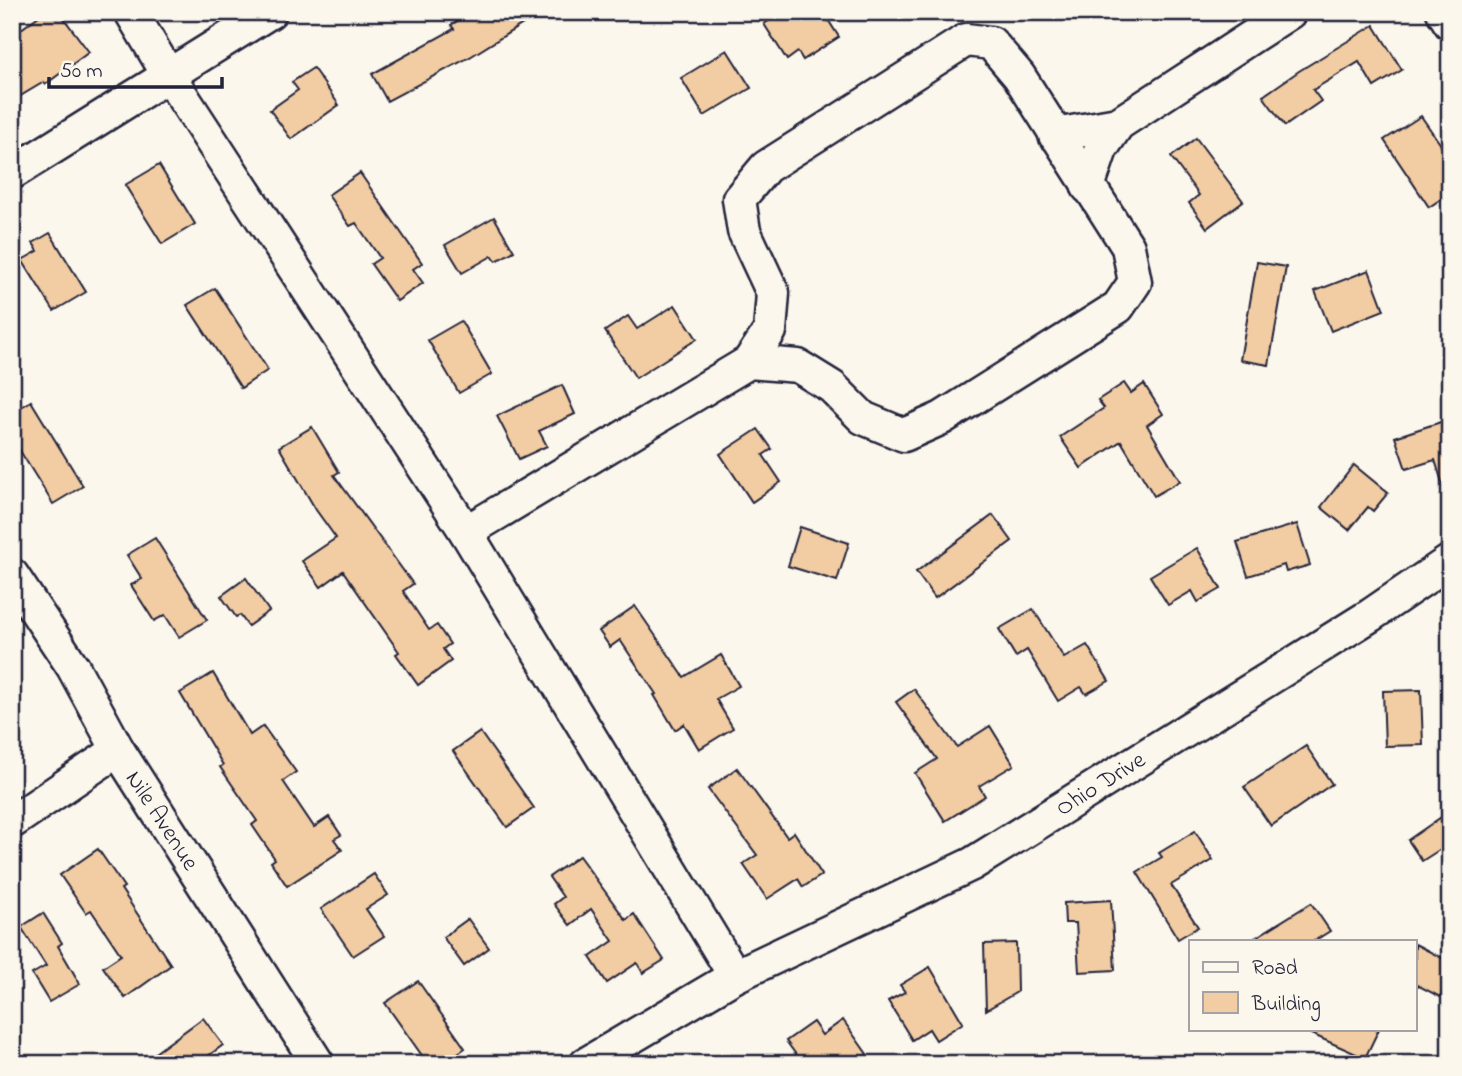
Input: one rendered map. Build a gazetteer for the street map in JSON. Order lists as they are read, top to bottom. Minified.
{"streets":{"street":["Ohio Drive","Nile Avenue"]},"legend":["Road","Building"],"scale_bar":"50 m"}
